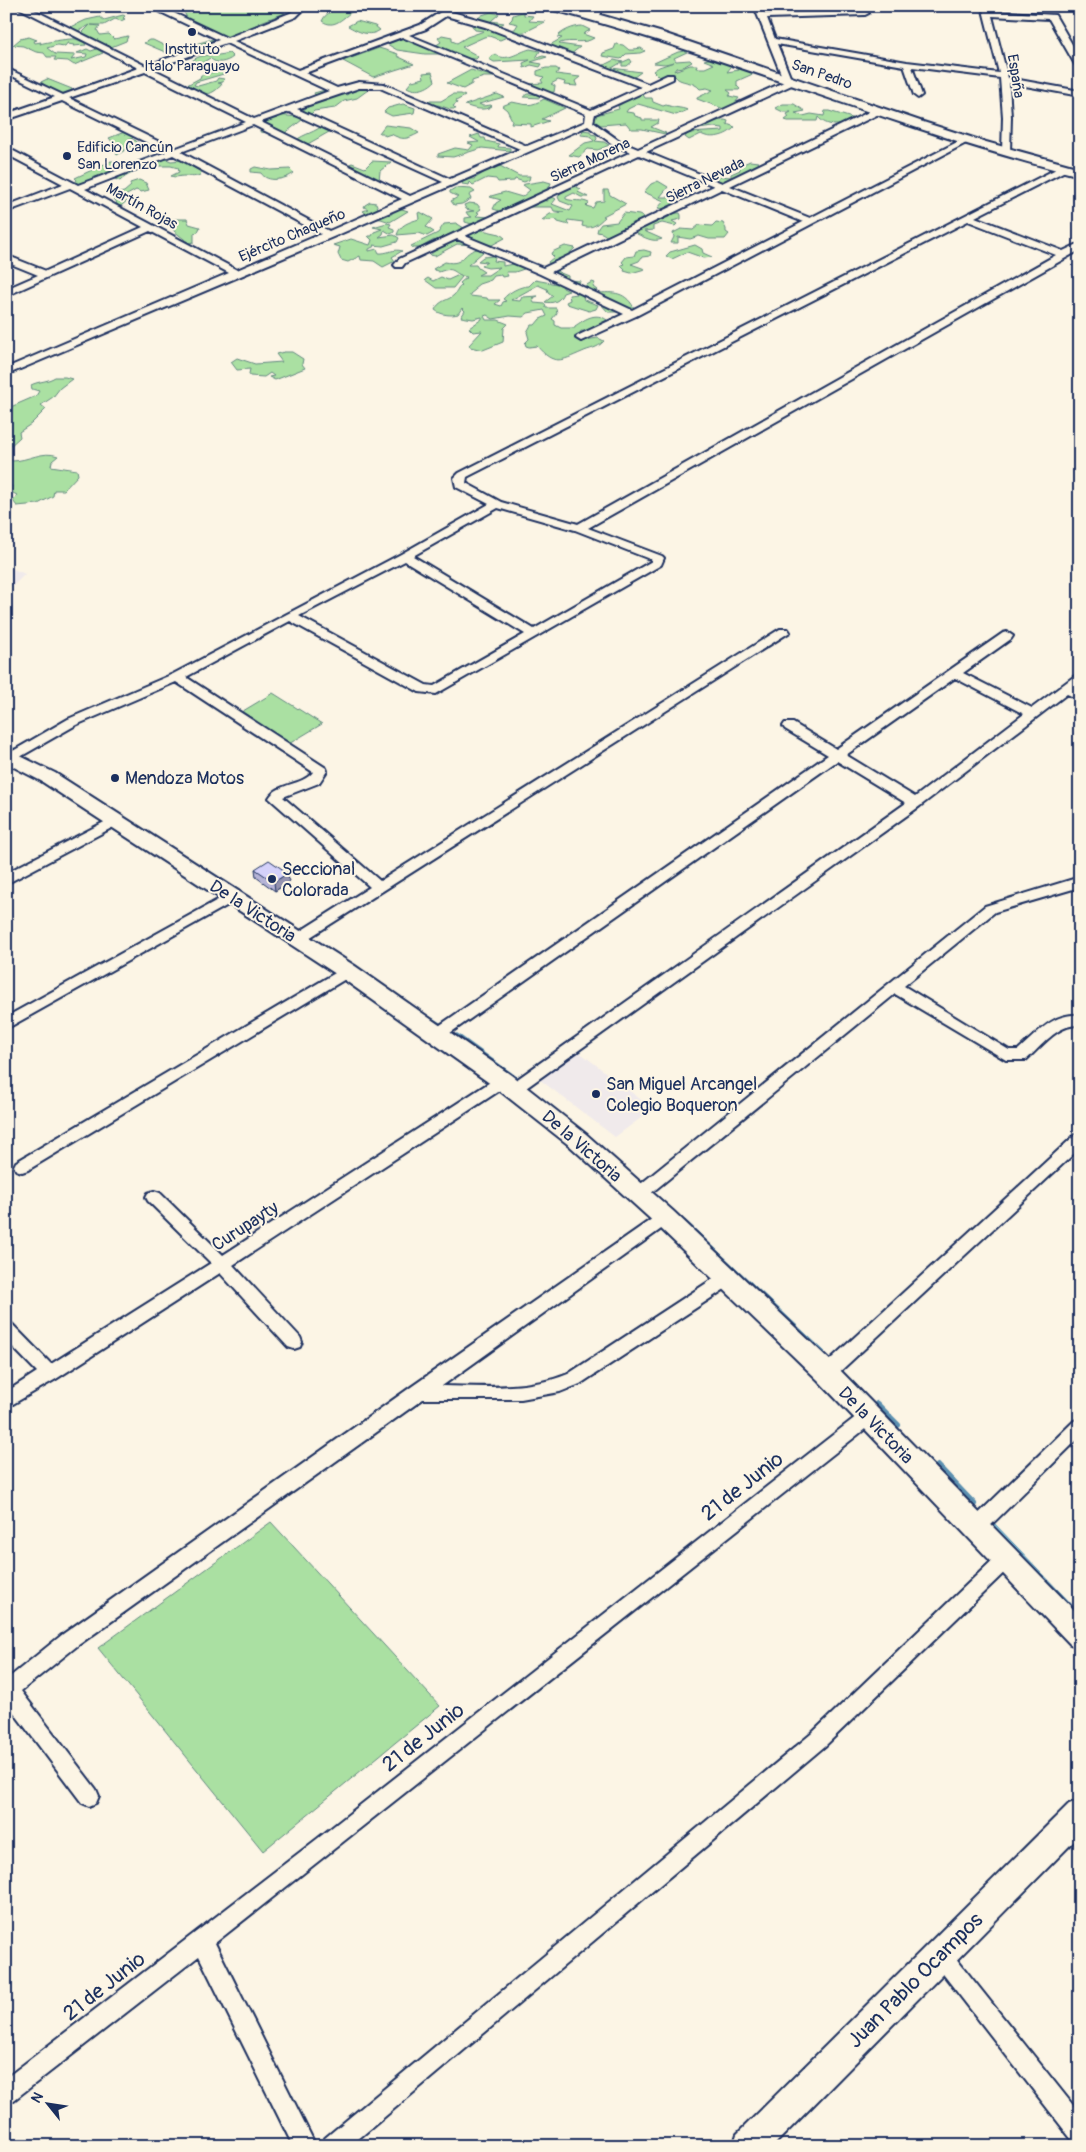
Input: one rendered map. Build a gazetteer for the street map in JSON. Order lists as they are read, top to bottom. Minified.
{"streets":{"main road":["San Pedro","De la Victoria","Juan Pablo Ocampos"],"street":["España","Sierra Morena","Sierra Nevada","Martín Rojas","Ejército Chaqueño","Curupayty","21 de Junio"]},"crossings":[["San Pedro","España"],["San Pedro","Sierra Morena"],["San Pedro","Sierra Nevada"],["Martín Rojas","Ejército Chaqueño"],["De la Victoria","Curupayty"],["De la Victoria","21 de Junio"]],"places":["Instituto Italo Paraguayo","Edificio Cancún San Lorenzo","Mendoza Motos","Seccional Colorada","San Miguel Arcangel Colegio Boqueron"],"north":"top left"}
